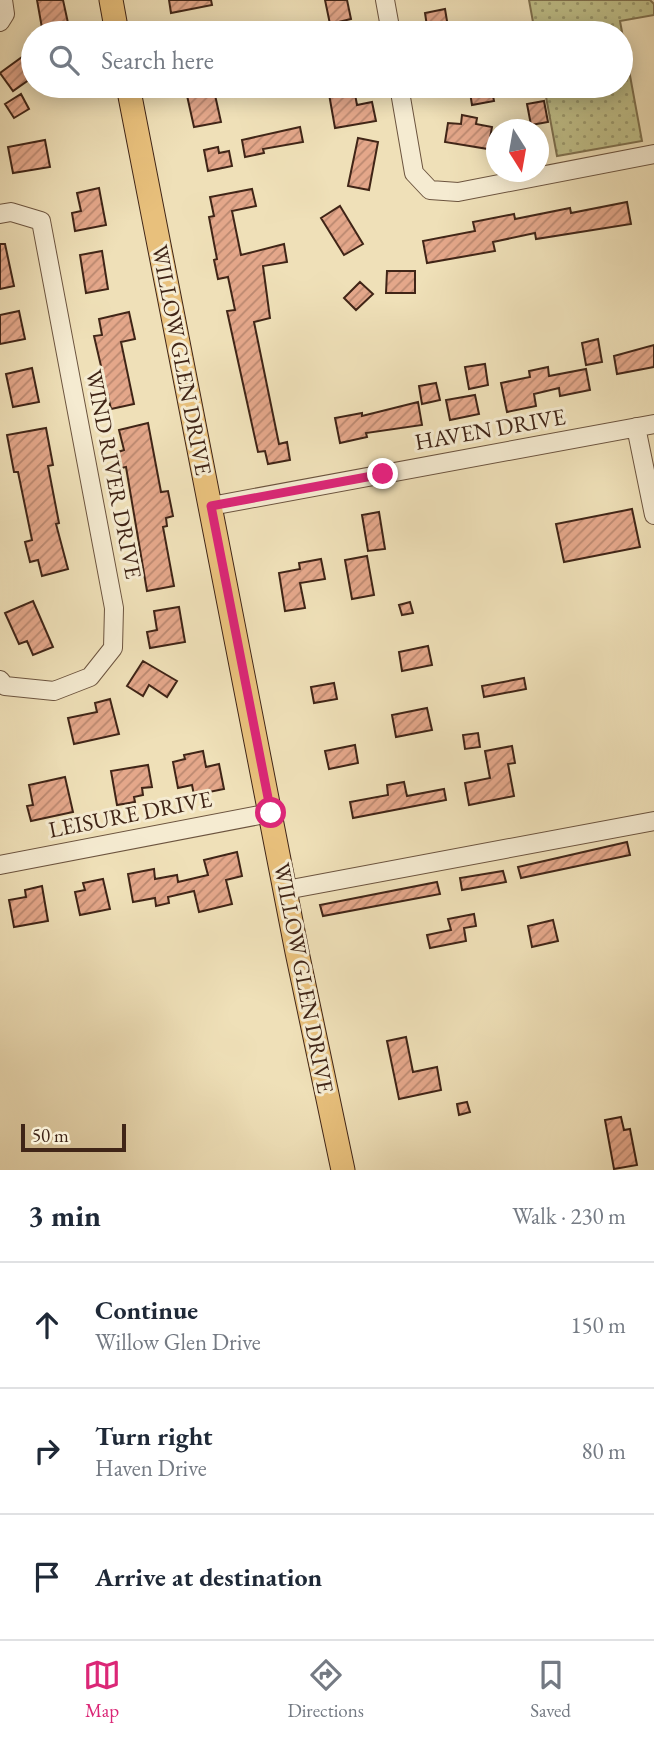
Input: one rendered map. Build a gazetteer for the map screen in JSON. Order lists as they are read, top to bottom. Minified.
{"streets":{"main road":["WILLOW GLEN DRIVE"],"street":["HAVEN DRIVE","WIND RIVER DRIVE","LEISURE DRIVE"]},"crossings":[["WILLOW GLEN DRIVE","HAVEN DRIVE"],["WILLOW GLEN DRIVE","LEISURE DRIVE"]],"scale_bar":"50 m","north":"bottom","page":{"search":"Search here","scale":"50 m","heading":["3 min","Walk · 230 m"],"list":[["Continue","Willow Glen Drive","150 m"],["Turn right","Haven Drive","80 m"],"Arrive at destination"],"nav":["Map","Directions","Saved"]}}
